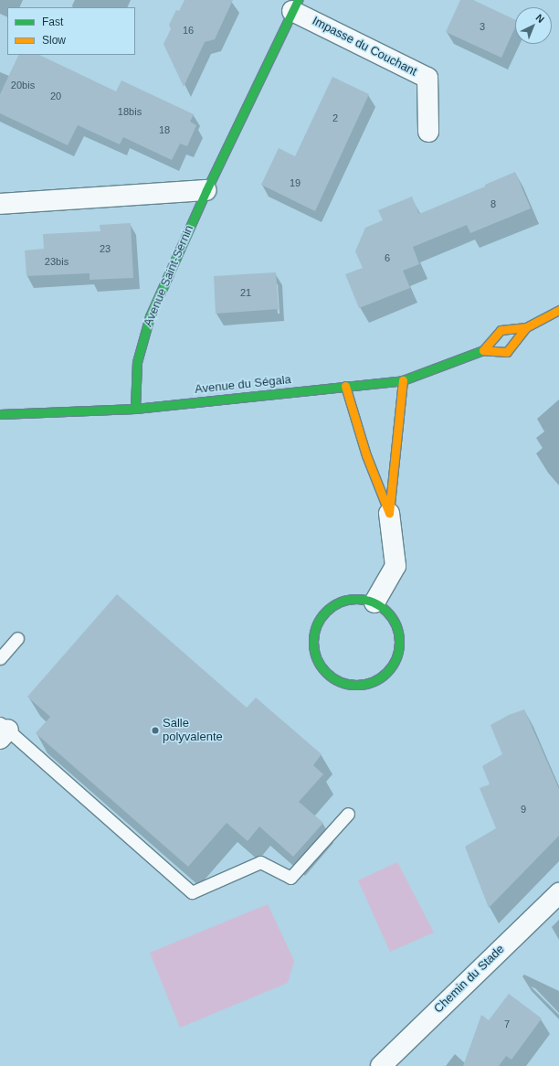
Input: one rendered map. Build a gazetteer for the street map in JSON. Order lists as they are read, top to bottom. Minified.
{"streets":{"street":["Impasse du Couchant","Avenue Saint-Sernin","Avenue du Ségala","Chemin du Stade"]},"crossings":[["Impasse du Couchant","Avenue Saint-Sernin"],["Avenue Saint-Sernin","Avenue du Ségala"]],"places":["Salle polyvalente"],"house_numbers":["3","16","20bis","20","18bis","2","18","19","8","23","6","23bis","21","9","7"],"legend":["Fast","Slow"],"north":"top right"}
